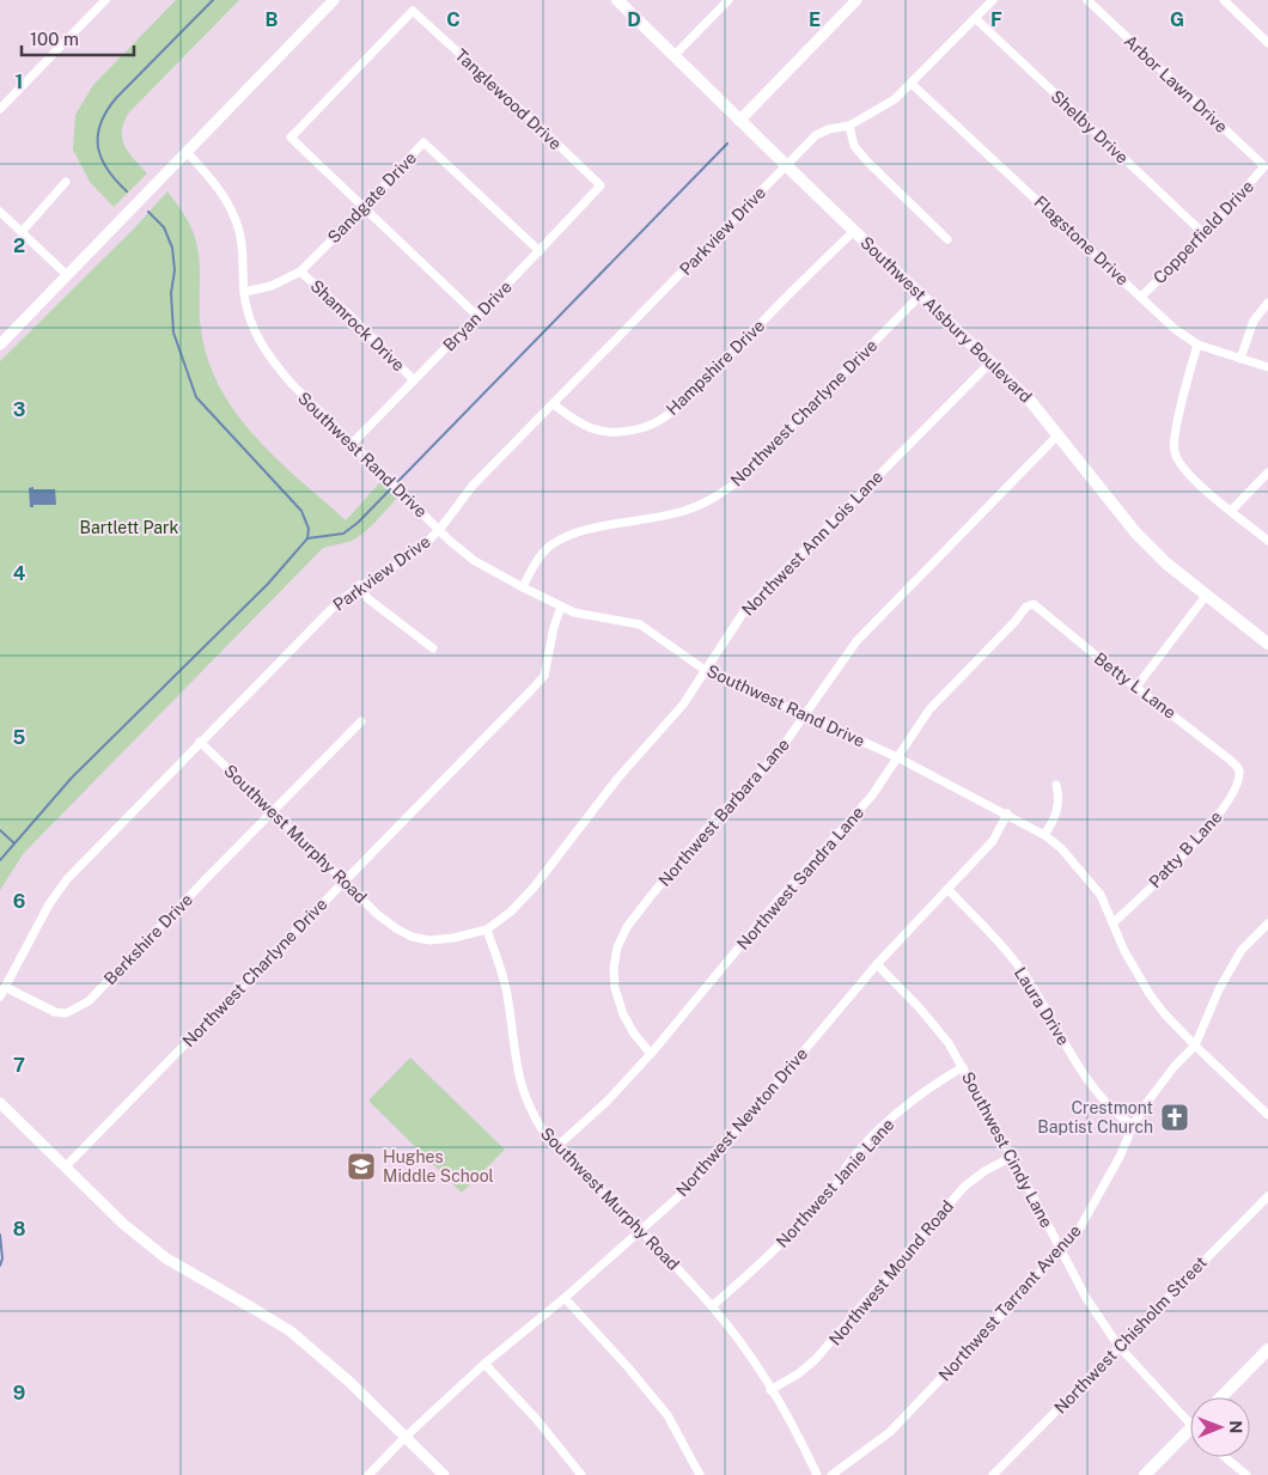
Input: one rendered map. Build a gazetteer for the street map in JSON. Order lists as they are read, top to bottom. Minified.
{"streets":{"main road":["Southwest Alsbury Boulevard"],"street":["Arbor Lawn Drive","Tanglewood Drive","Shelby Drive","Sandgate Drive","Parkview Drive","Copperfield Drive","Flagstone Drive","Bryan Drive","Shamrock Drive","Hampshire Drive","Northwest Charlyne Drive","Southwest Rand Drive","Northwest Ann Lois Lane","Betty L Lane","Northwest Barbara Lane","Southwest Murphy Road","Patty B Lane","Northwest Sandra Lane","Berkshire Drive","Laura Drive","Northwest Newton Drive","Southwest Cindy Lane","Northwest Janie Lane","Northwest Mound Road","Northwest Tarrant Avenue","Northwest Chisholm Street"]},"crossings":[["Arbor Lawn Drive","Copperfield Drive"],["Tanglewood Drive","Sandgate Drive"],["Tanglewood Drive","Bryan Drive"],["Shelby Drive","Parkview Drive"],["Shelby Drive","Copperfield Drive"],["Sandgate Drive","Bryan Drive"],["Sandgate Drive","Shamrock Drive"],["Sandgate Drive","Southwest Rand Drive"],["Parkview Drive","Flagstone Drive"],["Parkview Drive","Southwest Alsbury Boulevard"],["Parkview Drive","Hampshire Drive"],["Parkview Drive","Southwest Rand Drive"],["Parkview Drive","Southwest Murphy Road"],["Parkview Drive","Berkshire Drive"],["Copperfield Drive","Flagstone Drive"],["Bryan Drive","Shamrock Drive"],["Bryan Drive","Southwest Rand Drive"],["Southwest Alsbury Boulevard","Hampshire Drive"],["Southwest Alsbury Boulevard","Northwest Charlyne Drive"],["Southwest Alsbury Boulevard","Northwest Ann Lois Lane"],["Southwest Alsbury Boulevard","Northwest Barbara Lane"],["Northwest Charlyne Drive","Southwest Rand Drive"],["Northwest Charlyne Drive","Southwest Murphy Road"],["Southwest Rand Drive","Northwest Ann Lois Lane"],["Southwest Rand Drive","Northwest Barbara Lane"],["Southwest Rand Drive","Patty B Lane"],["Southwest Rand Drive","Northwest Sandra Lane"],["Southwest Rand Drive","Northwest Newton Drive"],["Southwest Rand Drive","Northwest Tarrant Avenue"],["Northwest Ann Lois Lane","Southwest Murphy Road"],["Betty L Lane","Patty B Lane"],["Betty L Lane","Northwest Sandra Lane"],["Northwest Barbara Lane","Northwest Sandra Lane"],["Southwest Murphy Road","Northwest Sandra Lane"],["Southwest Murphy Road","Berkshire Drive"],["Southwest Murphy Road","Northwest Newton Drive"],["Southwest Murphy Road","Northwest Janie Lane"],["Southwest Murphy Road","Northwest Mound Road"],["Laura Drive","Northwest Newton Drive"],["Laura Drive","Northwest Tarrant Avenue"],["Northwest Newton Drive","Southwest Cindy Lane"],["Southwest Cindy Lane","Northwest Janie Lane"],["Southwest Cindy Lane","Northwest Mound Road"],["Southwest Cindy Lane","Northwest Tarrant Avenue"],["Southwest Cindy Lane","Northwest Chisholm Street"]],"parks":["Bartlett Park"],"places":{"church":["Crestmont Baptist Church"],"school or university":["Hughes Middle School"]},"scale_bar":"100 m","north":"right","grid":{"columns":["B","C","D","E","F","G"],"rows":["1","2","3","4","5","6","7","8","9"]}}
